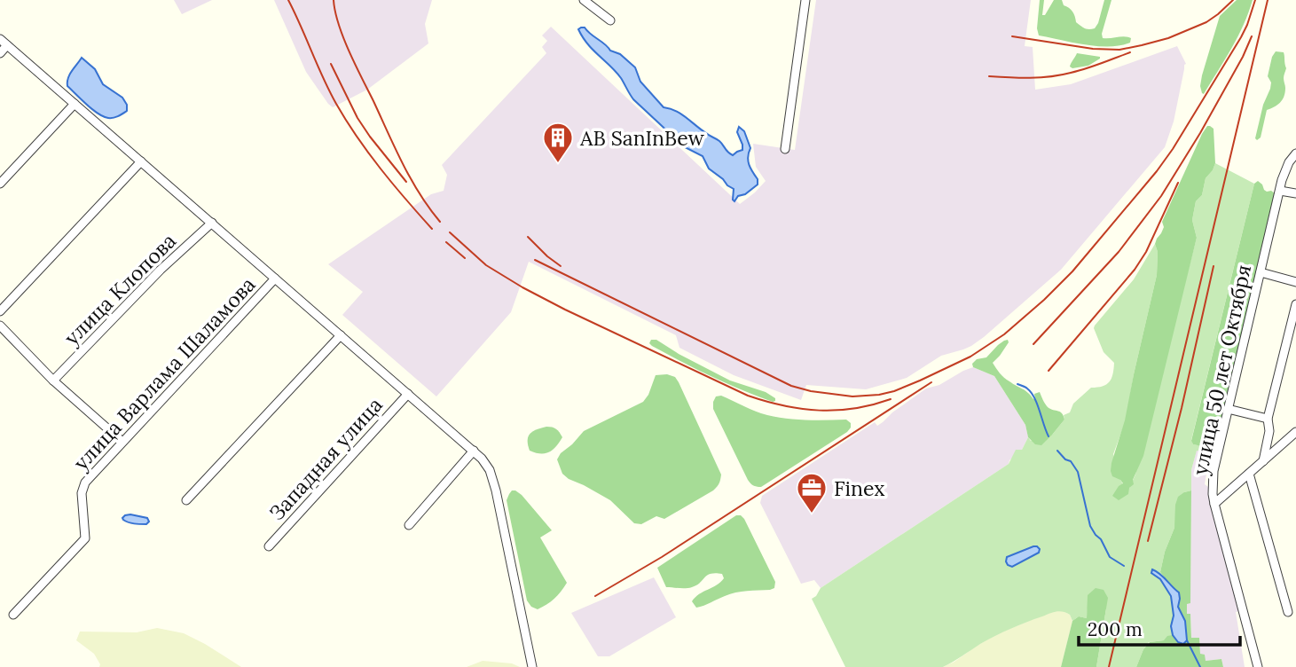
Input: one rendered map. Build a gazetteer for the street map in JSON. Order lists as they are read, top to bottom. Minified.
{"streets":{"street":["улица Клопова","улица 50 лет Октября","улица Варлама Шаламова","Западная улица"]},"places":{"building":["AB SanInBew"],"office":["Finex"]},"scale_bar":"200 m"}
